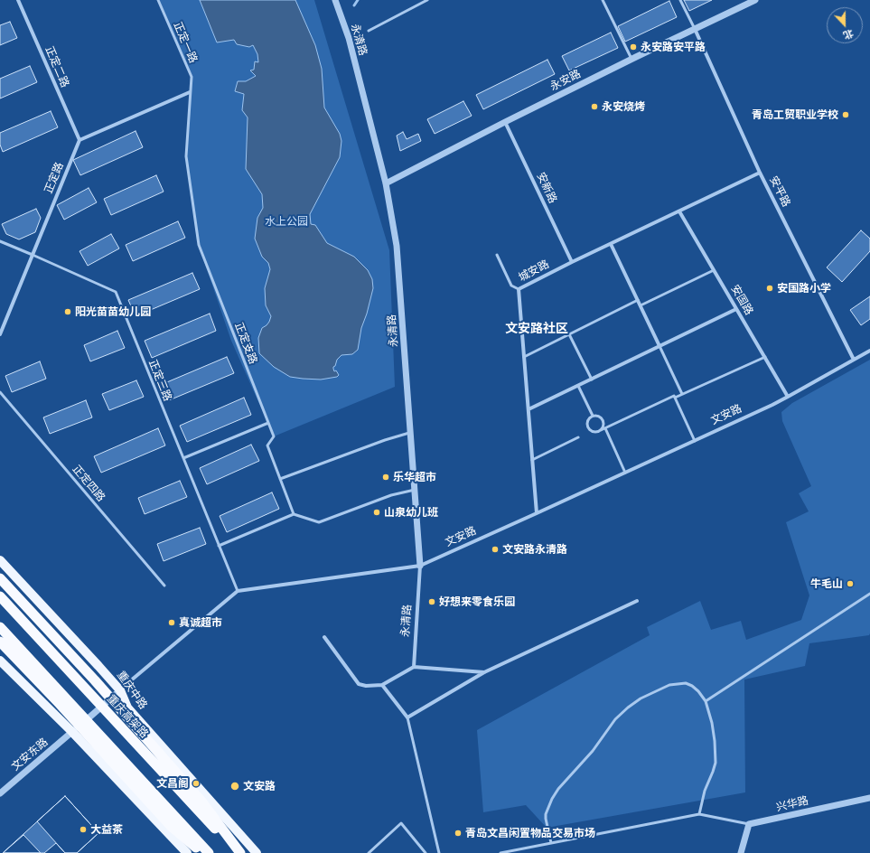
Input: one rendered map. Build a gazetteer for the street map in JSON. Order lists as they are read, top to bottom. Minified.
{"streets":{"highway":["重庆高架路"],"main road":["重庆中路"],"street":["永清路","正定二路","永安路","正定路","安新路","安平路","城安路","安国路","文安路","文安东路","兴华路"],"lane":["正定一路","正定支路","正定三路","正定四路"]},"crossings":[["永清路","永安路"],["永清路","文安路"],["正定一路","正定支路"],["正定二路","正定路"],["永安路","安新路"],["永安路","安平路"],["正定路","正定三路"],["安新路","城安路"],["安平路","城安路"],["安平路","文安路"],["城安路","安国路"],["城安路","文安路"],["安国路","文安路"],["正定三路","文安路"]],"districts":["文安路社区"],"parks":["水上公园"],"places":["永安路安平路","永安烧烤","青岛工贸职业学校","安国路小学","阳光苗苗幼儿园","乐华超市","山泉幼儿班","文安路永清路","牛毛山","好想来零食乐园","真诚超市","文昌阁","文安路","大益茶","青岛文昌闲置物品交易市场"],"north":"bottom"}
